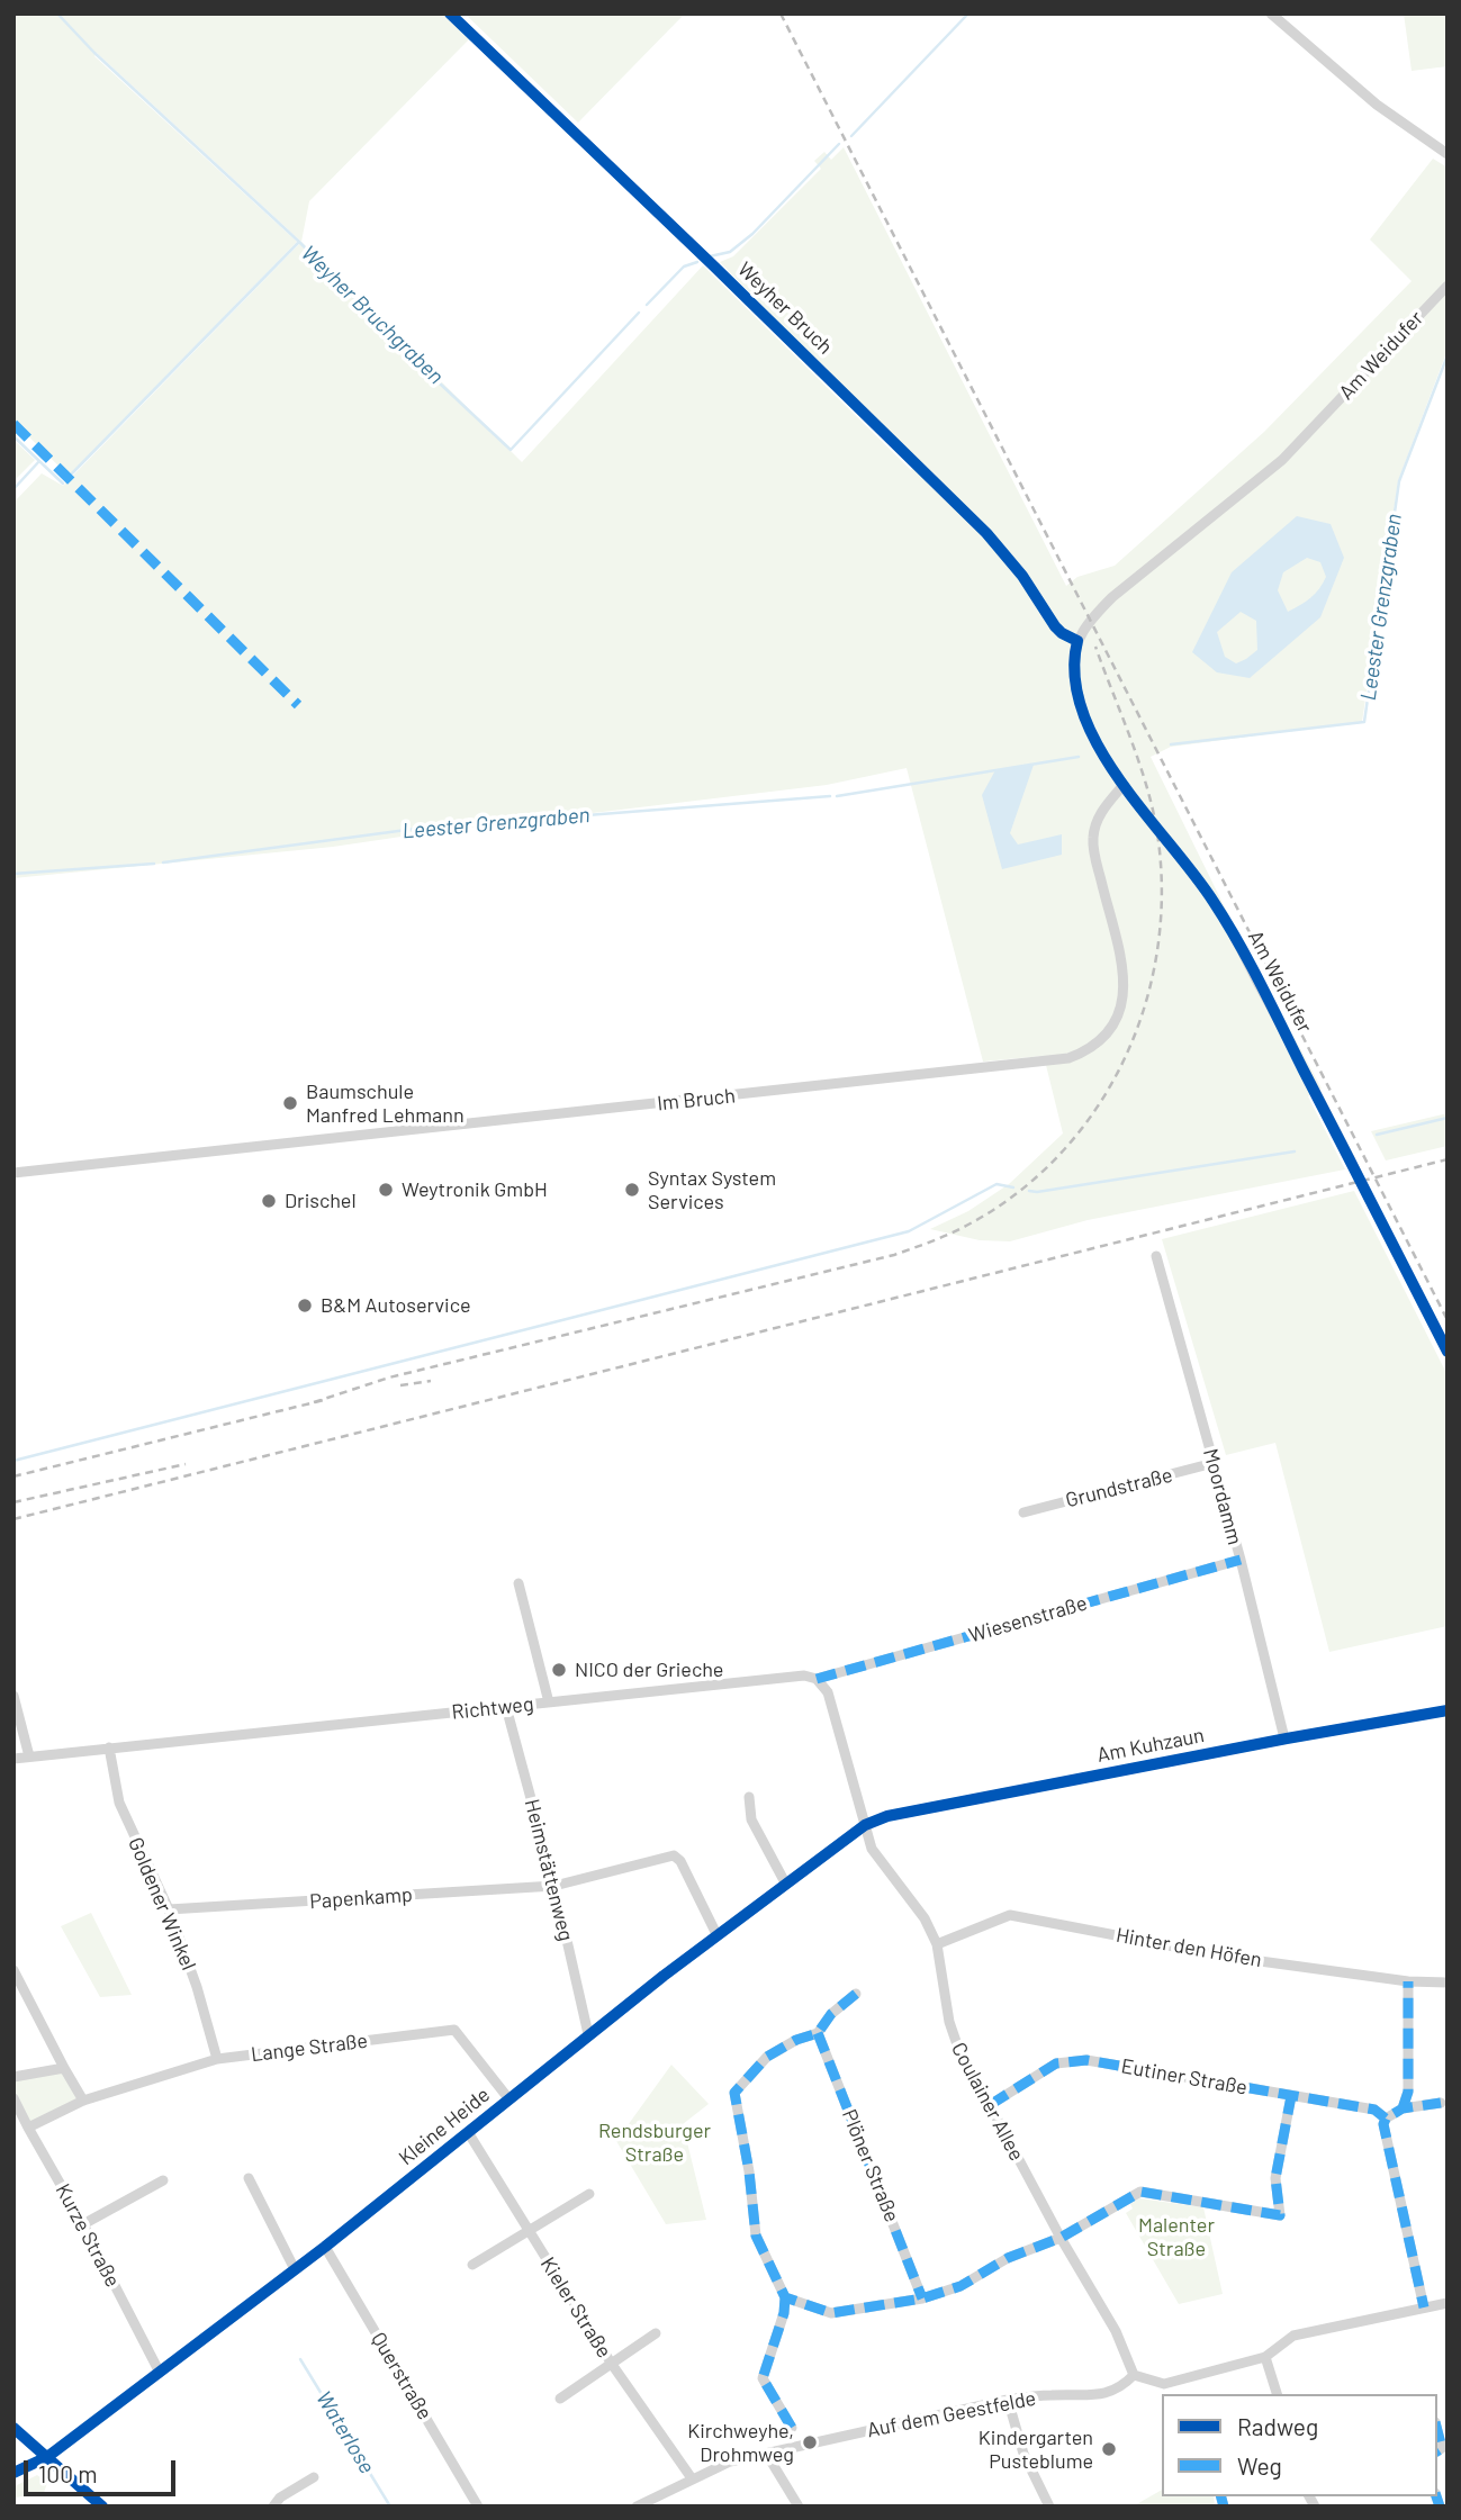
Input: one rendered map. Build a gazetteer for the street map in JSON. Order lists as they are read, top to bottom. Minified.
{"streets":{"street":["Weyher Bruch","Am Weidufer","Im Bruch","Grundstraße","Moordamm","Wiesenstraße","Richtweg","Am Kuhzaun","Heimstättenweg","Papenkamp","Goldener Winkel","Hinter den Höfen","Lange Straße","Eutiner Straße","Coulainer Allee","Kleine Heide","Plöner Straße","Kurze Straße","Kieler Straße","Querstraße","Auf dem Geestfelde"]},"crossings":[["Weyher Bruch","Am Weidufer"],["Am Weidufer","Im Bruch"],["Grundstraße","Moordamm"],["Moordamm","Wiesenstraße"],["Moordamm","Am Kuhzaun"],["Wiesenstraße","Richtweg"],["Richtweg","Heimstättenweg"],["Richtweg","Goldener Winkel"],["Am Kuhzaun","Coulainer Allee"],["Am Kuhzaun","Kleine Heide"],["Heimstättenweg","Papenkamp"],["Heimstättenweg","Kleine Heide"],["Papenkamp","Goldener Winkel"],["Papenkamp","Kleine Heide"],["Goldener Winkel","Lange Straße"],["Hinter den Höfen","Coulainer Allee"],["Lange Straße","Kleine Heide"],["Lange Straße","Kurze Straße"],["Eutiner Straße","Coulainer Allee"],["Coulainer Allee","Kleine Heide"],["Coulainer Allee","Auf dem Geestfelde"],["Kleine Heide","Kurze Straße"],["Kleine Heide","Kieler Straße"],["Kleine Heide","Querstraße"],["Kieler Straße","Auf dem Geestfelde"]],"water":["Weyher Bruchgraben","Leester Grenzgraben","Waterlose"],"parks":["Rendsburger Straße","Malenter Straße"],"places":["Baumschule Manfred Lehmann","Weytronik GmbH","Syntax System Services","Drischel","B&M Autoservice","NICO der Grieche","Kirchweyhe, Drohmweg","Kindergarten Pusteblume"],"legend":["Radweg","Weg"],"scale_bar":"100 m"}
